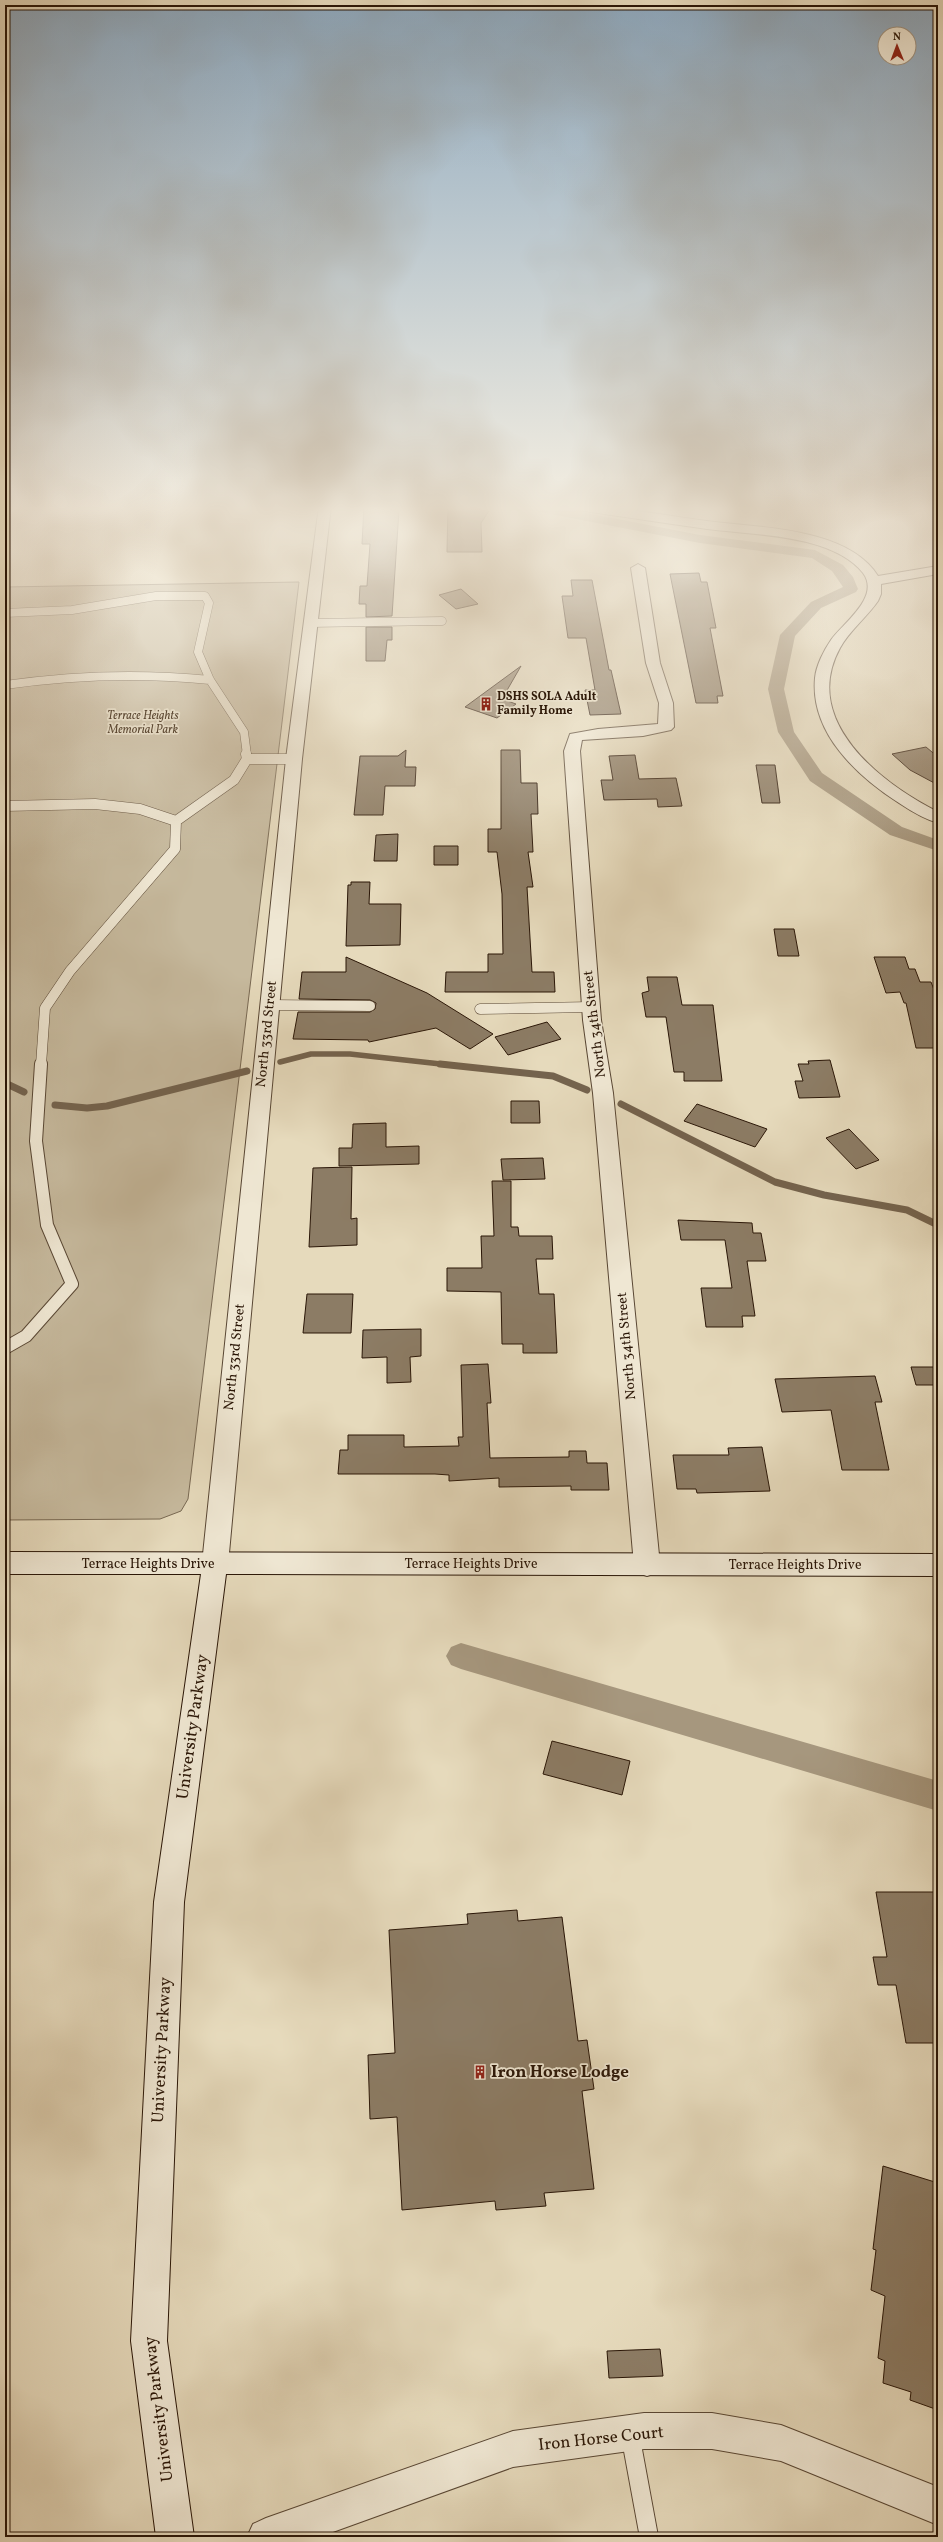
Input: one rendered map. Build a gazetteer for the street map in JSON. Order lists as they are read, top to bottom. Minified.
{"streets":{"street":["North 34th Street","North 33rd Street","Terrace Heights Drive","University Parkway","Iron Horse Court"]},"crossings":[["North 34th Street","Terrace Heights Drive"],["North 33rd Street","Terrace Heights Drive"],["North 33rd Street","University Parkway"],["Terrace Heights Drive","University Parkway"]],"parks":["Terrace Heights Memorial Park"],"places":{"building":["DSHS SOLA Adult Family Home","Iron Horse Lodge"]},"north":"top"}
